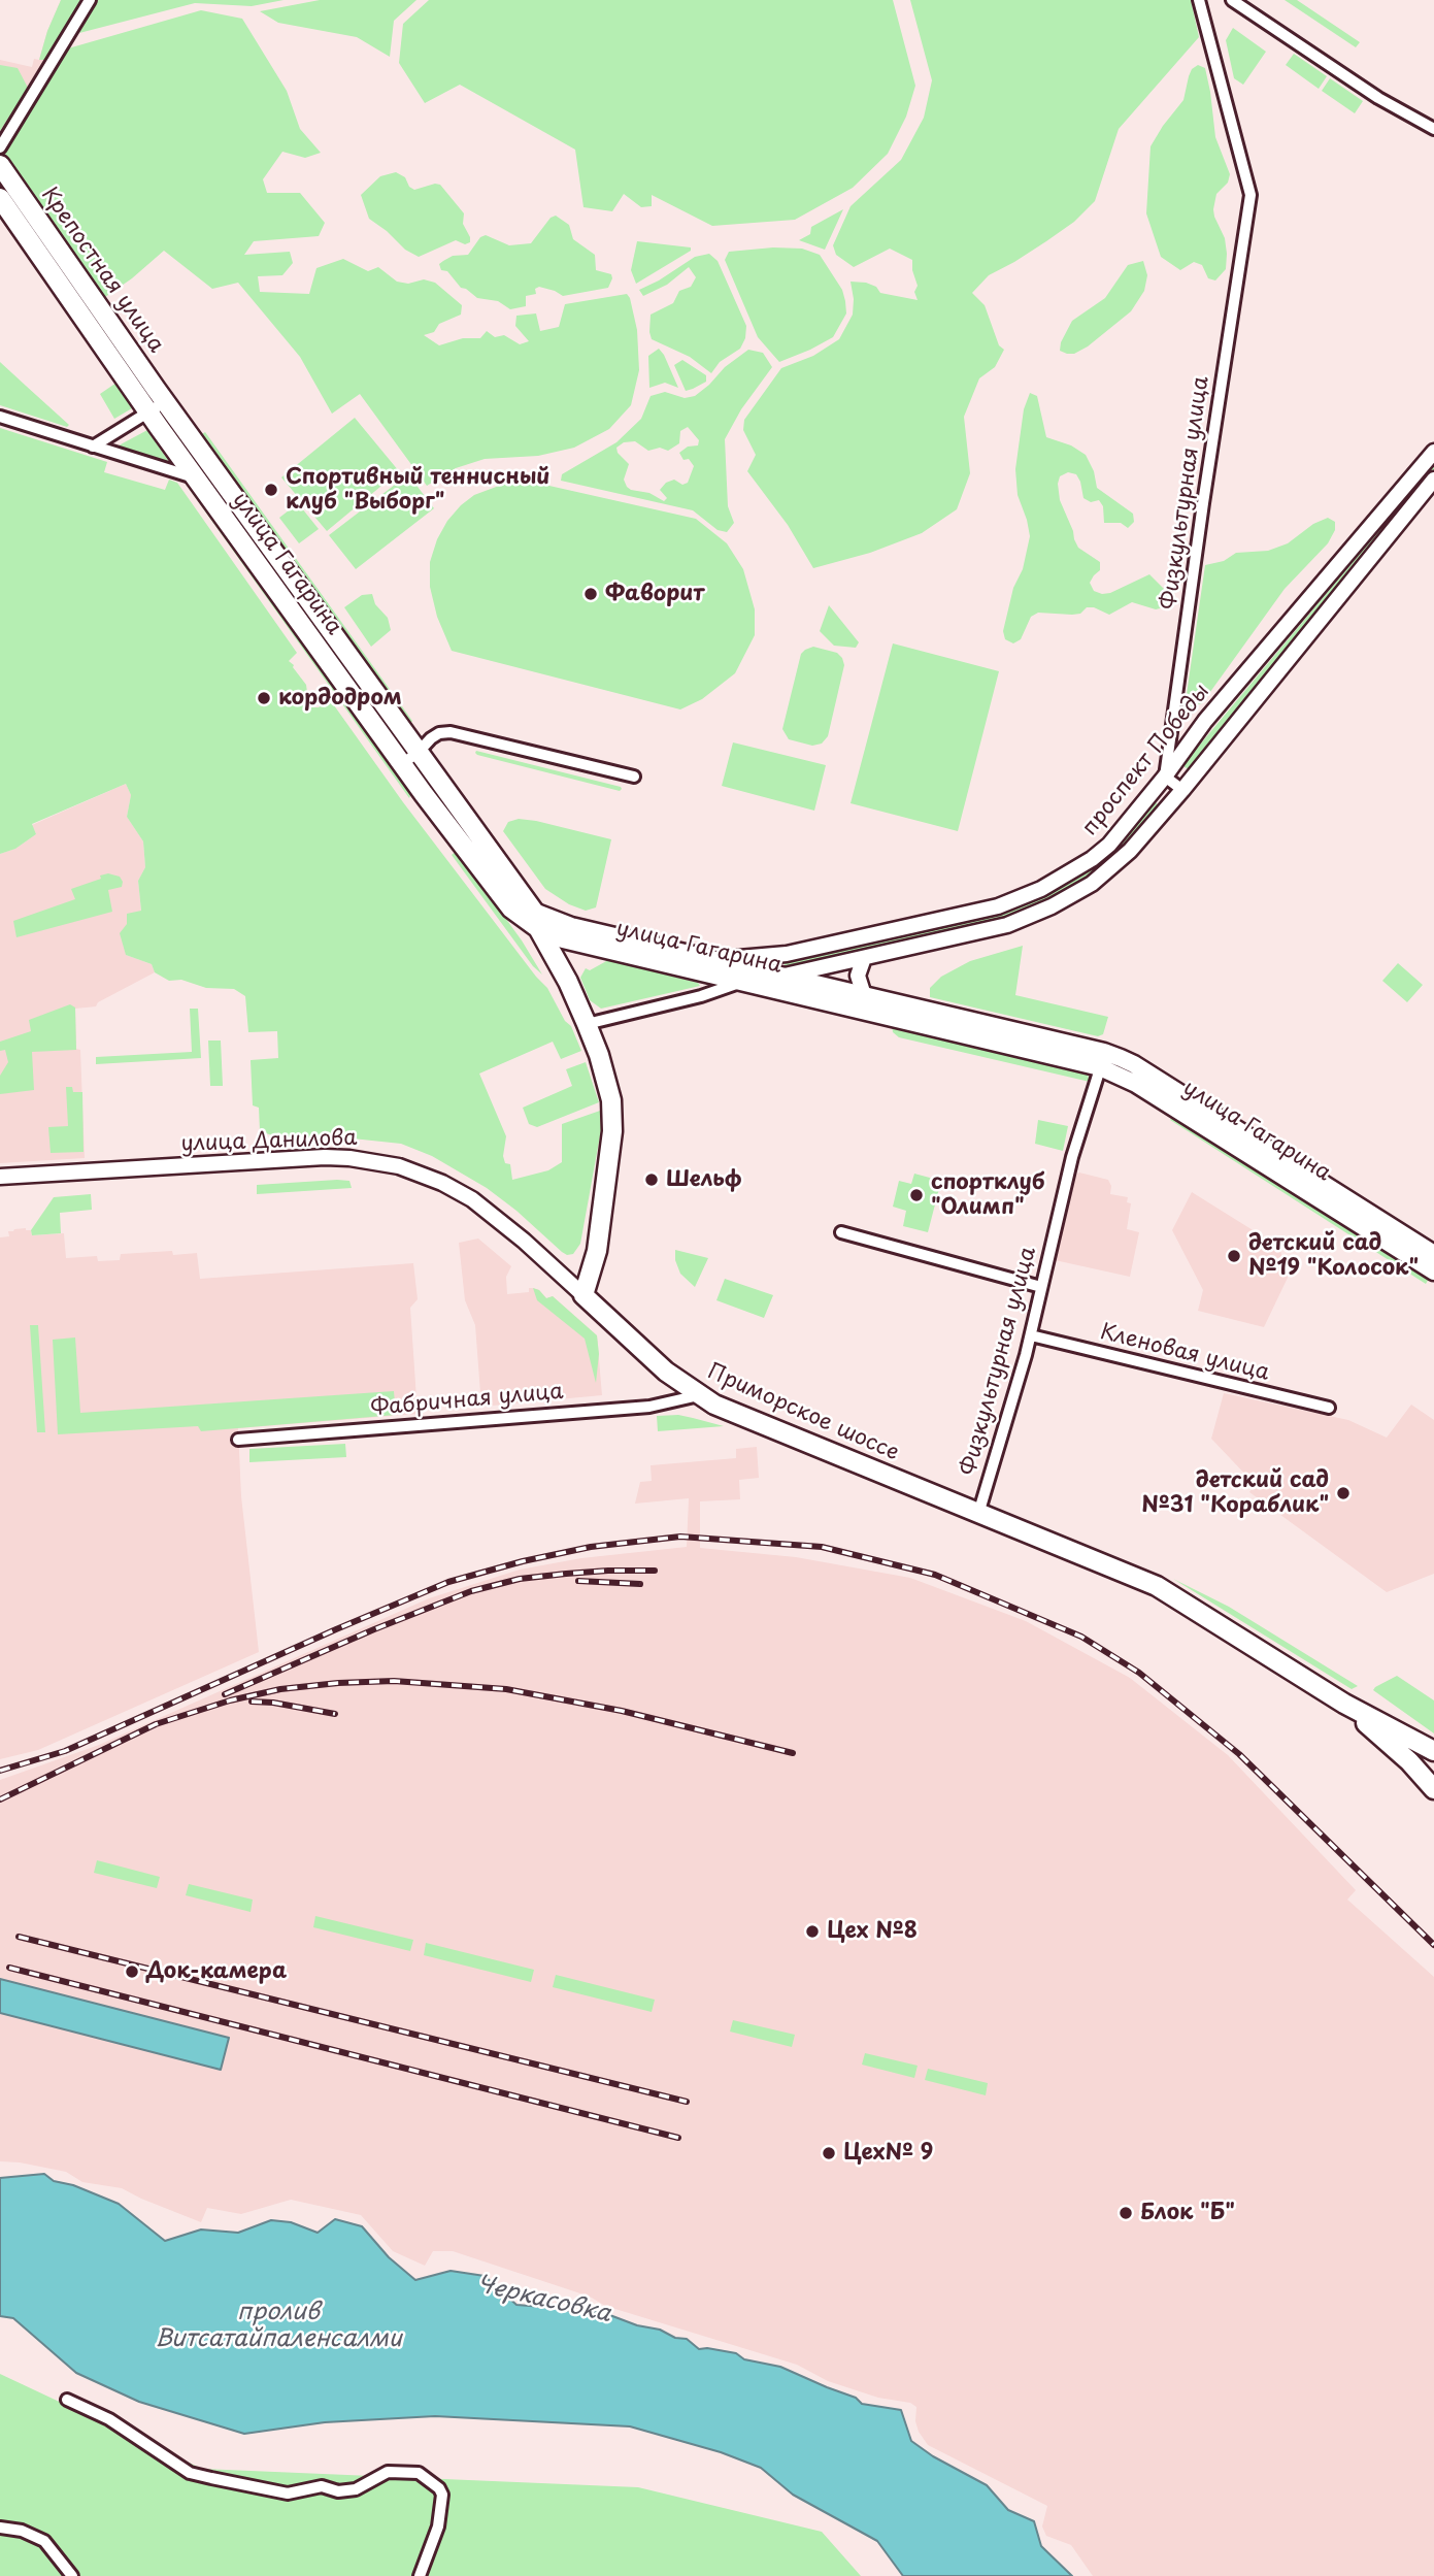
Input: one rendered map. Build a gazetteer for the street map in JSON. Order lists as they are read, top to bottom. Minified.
{"streets":{"main road":["Крепостная улица","улица Гагарина","Приморское шоссе"],"street":["Физкультурная улица","проспект Победы","улица Данилова","Кленовая улица","Фабричная улица"]},"crossings":[["Крепостная улица","улица Гагарина"],["Физкультурная улица","улица Гагарина"],["Физкультурная улица","проспект Победы"],["Физкультурная улица","Кленовая улица"],["Физкультурная улица","Приморское шоссе"],["улица Гагарина","проспект Победы"],["улица Данилова","Приморское шоссе"],["Фабричная улица","Приморское шоссе"]],"water":["Черкасовка","пролив Витсатайпаленсалми"],"places":["Спортивный теннисный клуб \"Выборг\"","Фаворит","кордодром","Шельф","спортклуб \"Олимп\"","детский сад №19 \"Колосок\"","детский сад №31 \"Кораблик\"","Цех №8","Док-камера","Цех№ 9","Блок \"Б\""]}
